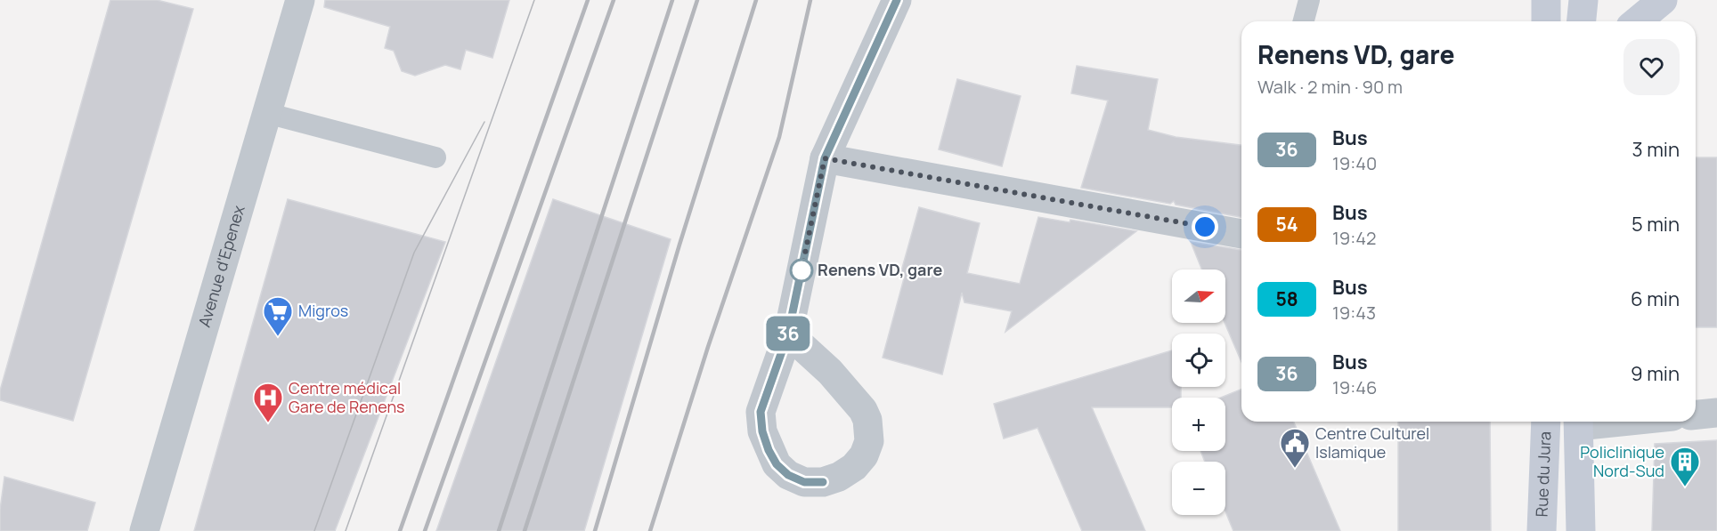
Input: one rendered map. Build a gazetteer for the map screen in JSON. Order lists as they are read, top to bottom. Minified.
{"streets":{"main road":["Rue du Jura"],"street":["Avenue d'Epenex"]},"places":{"other":["Renens VD, gare"],"supermarket":["Migros"],"hospital":["Centre médical Gare de Renens"],"public building":["Centre Culturel Islamique"],"building":["Policlinique Nord-Sud"]},"lines":["bus line 36"],"north":"right","page":{"on_map":"36","heading":["Renens VD, gare","Walk · 2 min · 90 m"],"list":[{"mark":"36","name":"Bus","note":"19:40","value":"3 min"},{"mark":"54","name":"Bus","note":"19:42","value":"5 min"},{"mark":"58","name":"Bus","note":"19:43","value":"6 min"},{"mark":"36","name":"Bus","note":"19:46","value":"9 min"}],"map_buttons":["+","−"]}}
